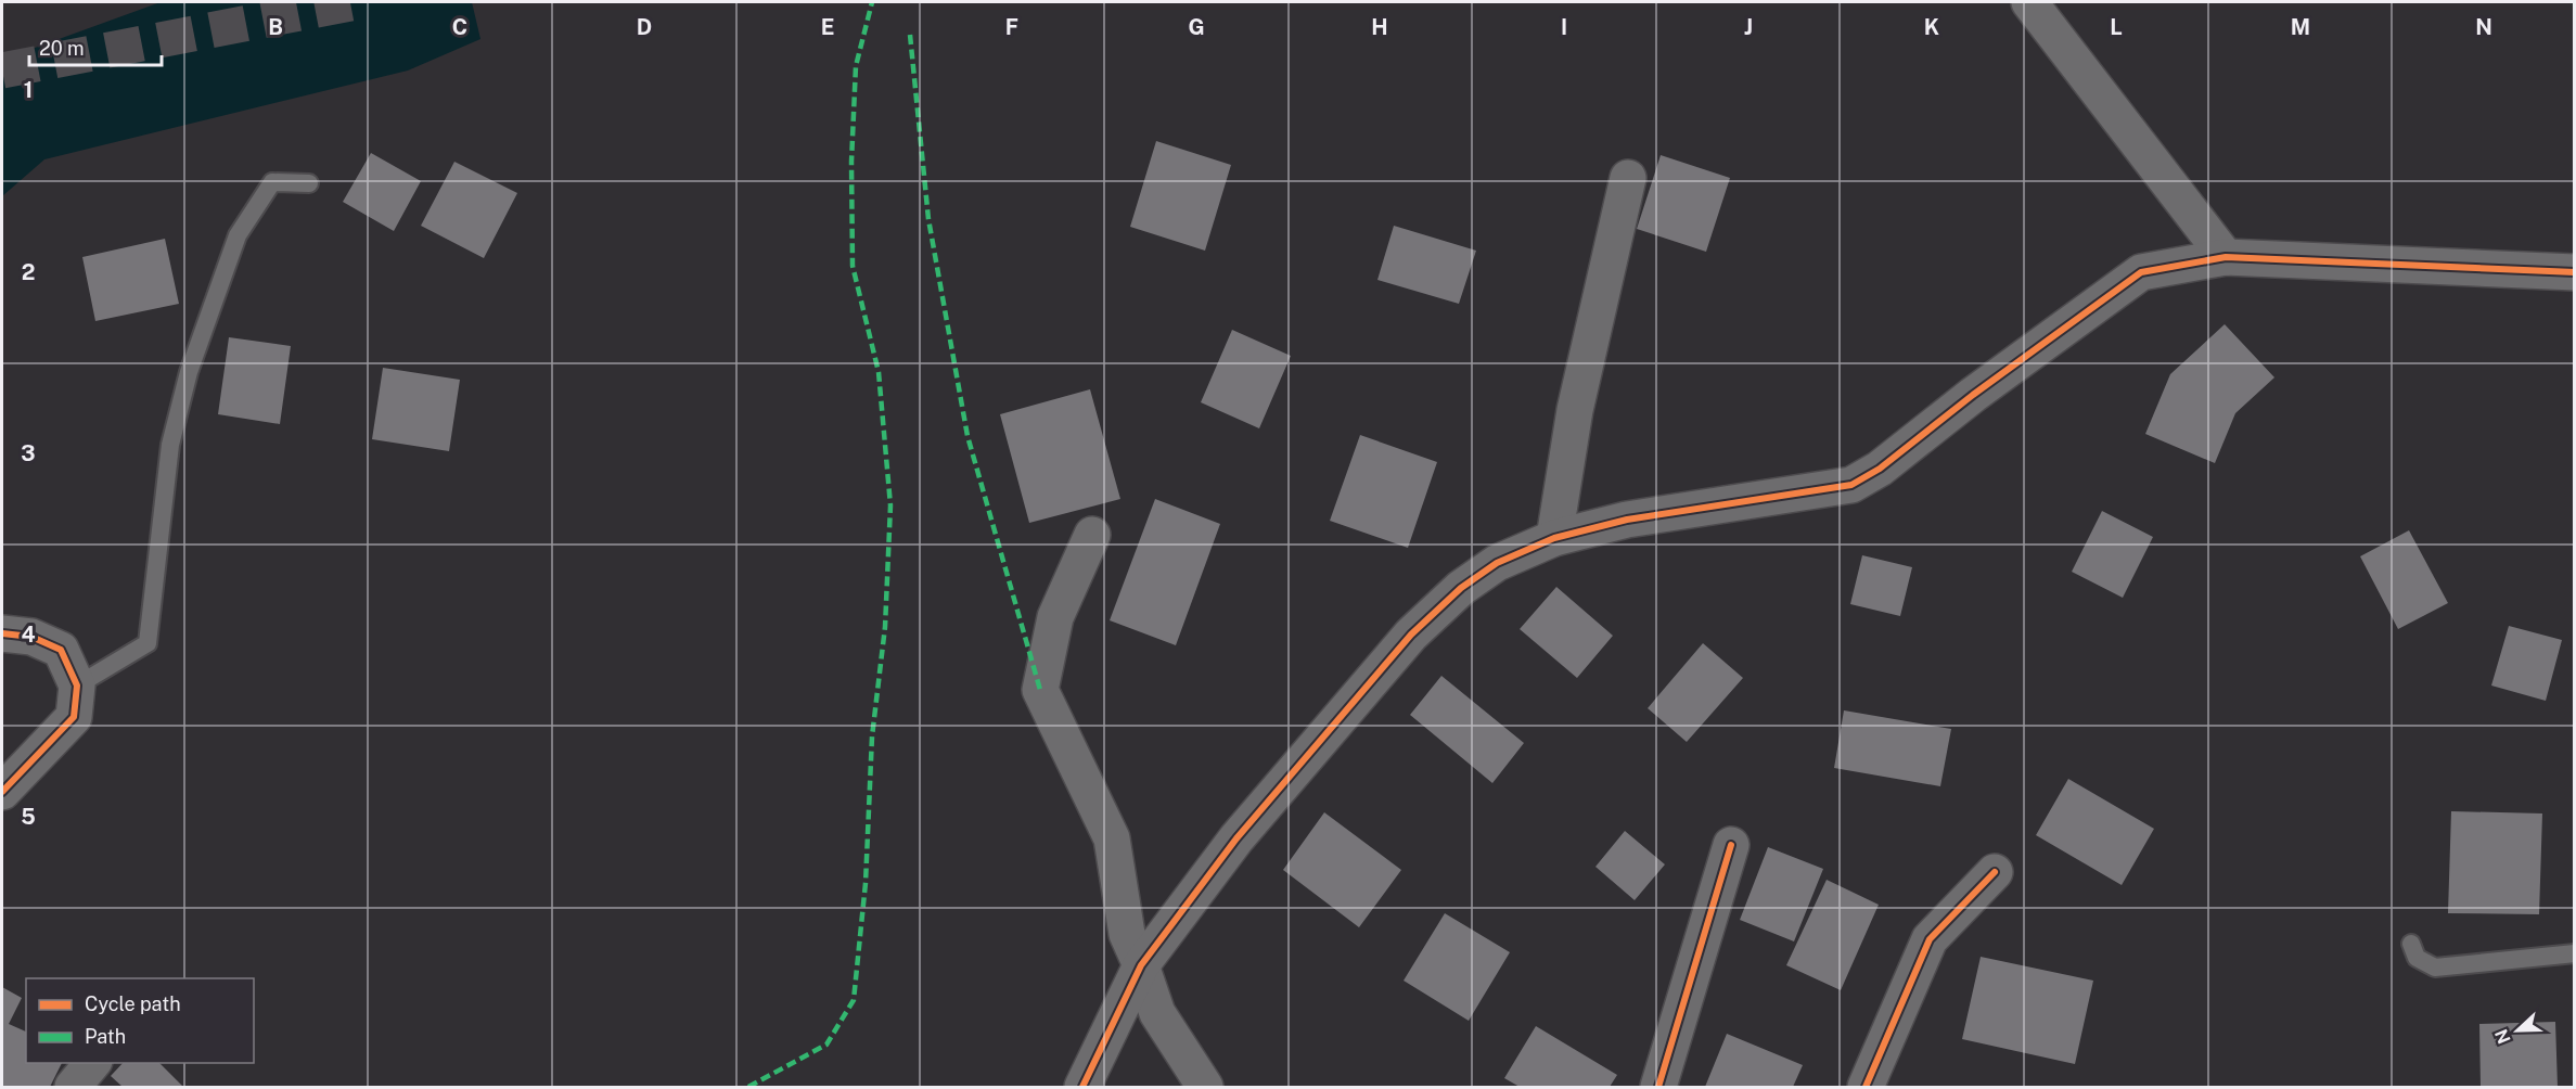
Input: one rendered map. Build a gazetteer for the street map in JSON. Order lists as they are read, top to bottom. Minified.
{"legend":["Cycle path","Path"],"scale_bar":"20 m","north":"left","grid":{"columns":["B","C","D","E","F","G","H","I","J","K","L","M","N"],"rows":["1","2","3","4","5"]}}
